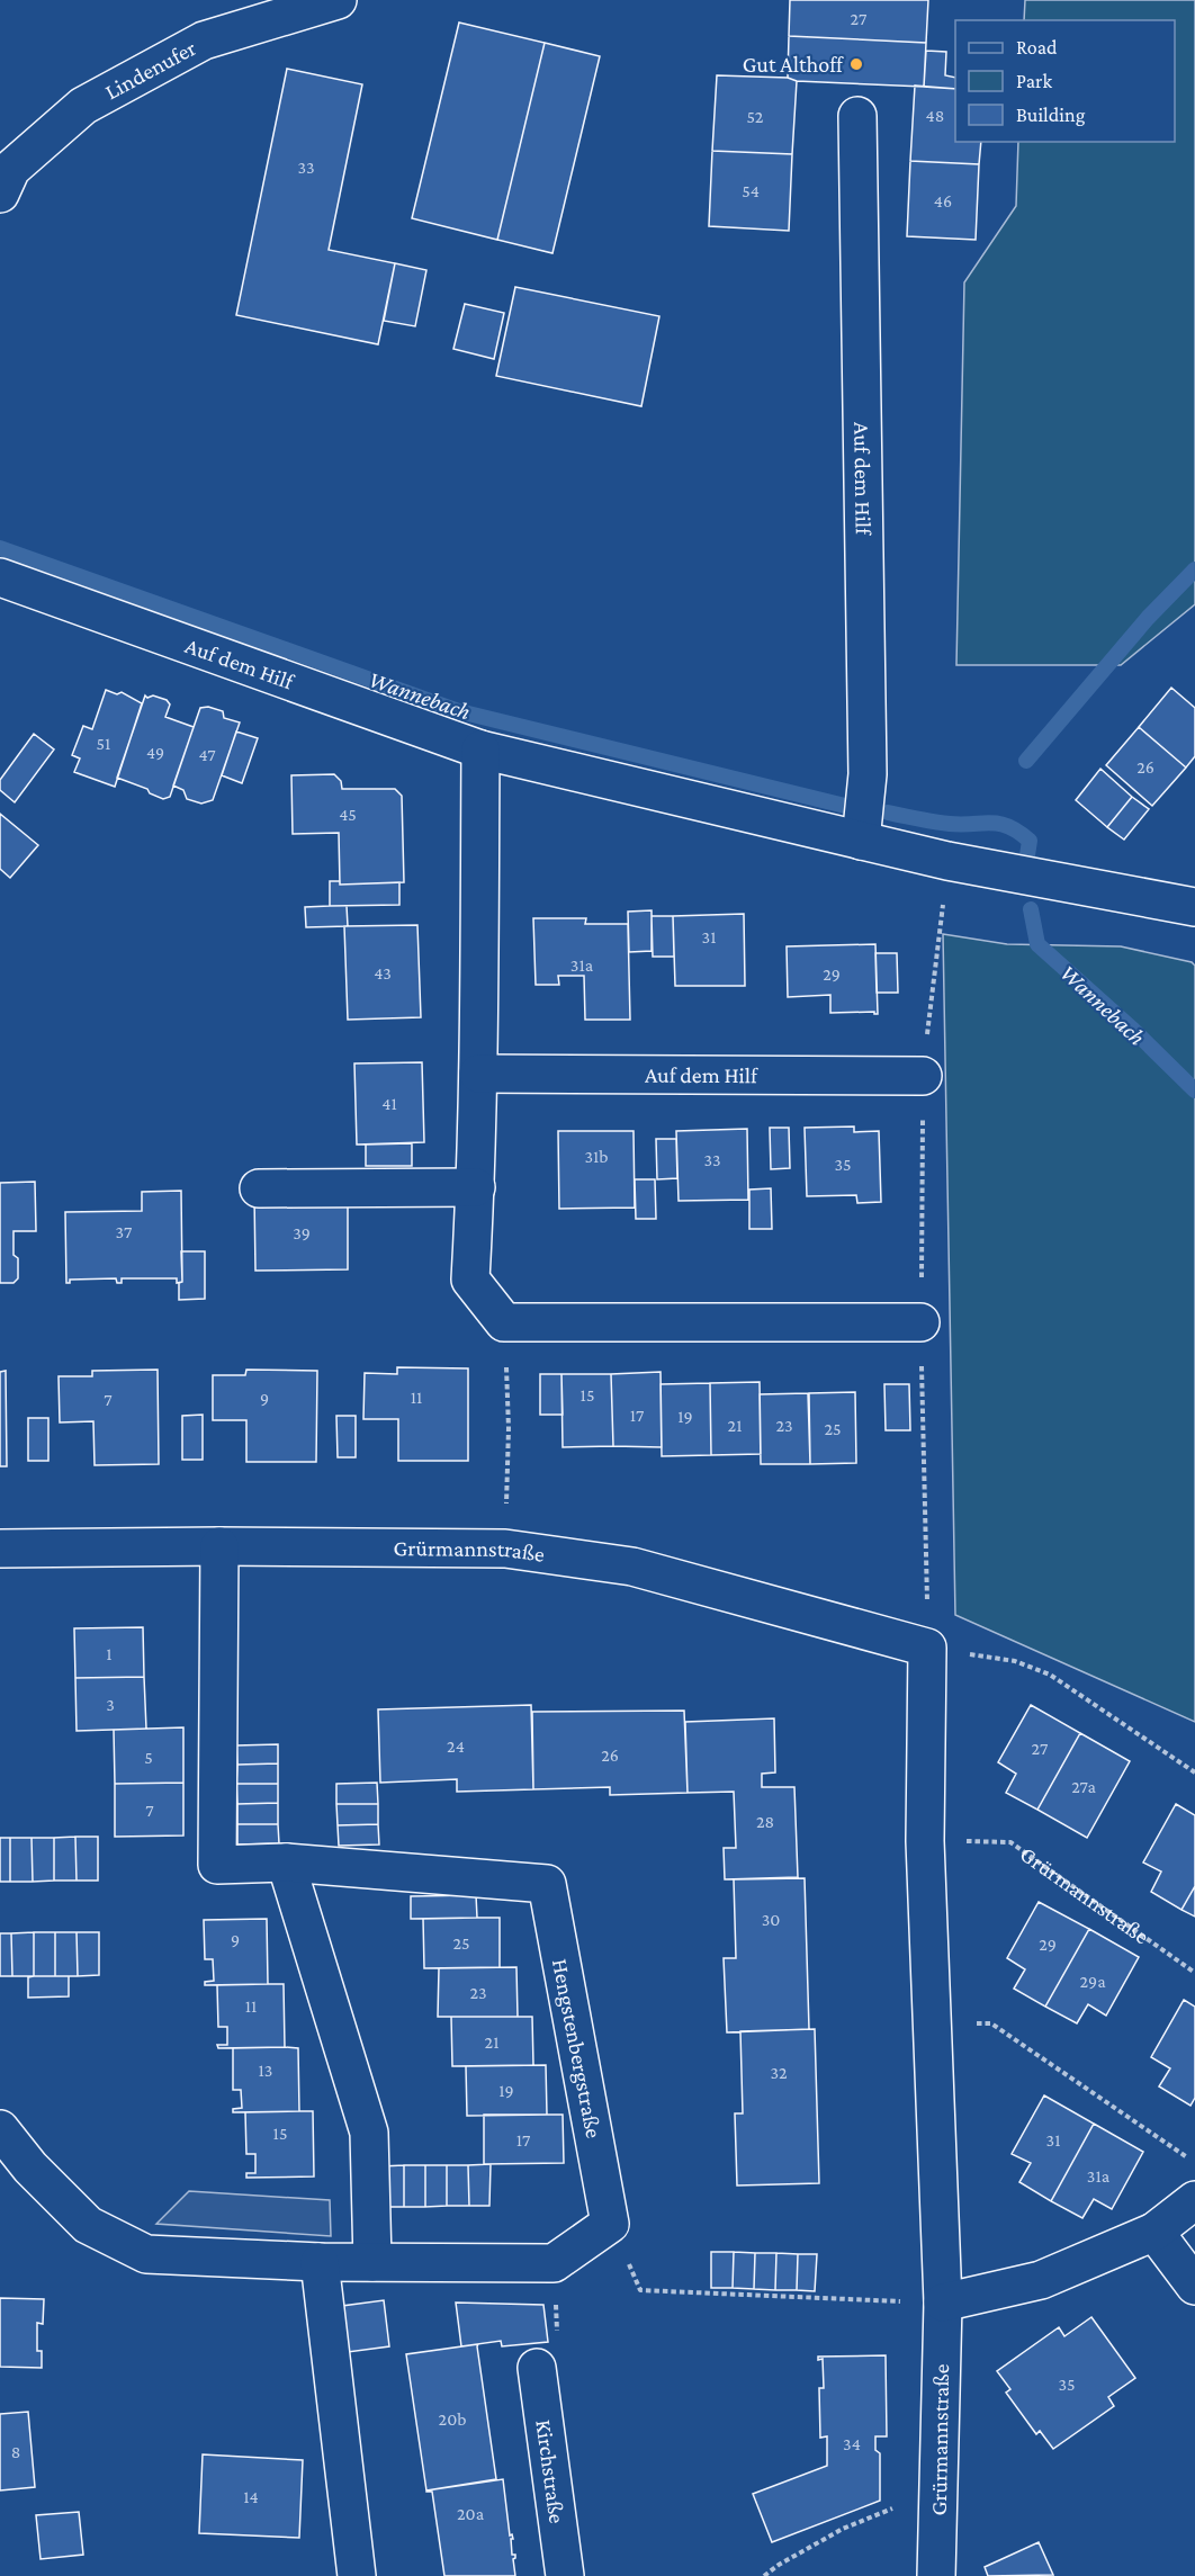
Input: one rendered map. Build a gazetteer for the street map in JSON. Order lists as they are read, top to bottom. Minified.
{"streets":{"street":["Lindenufer","Auf dem Hilf","Grürmannstraße","Hengstenbergstraße","Kirchstraße"]},"crossings":[["Grürmannstraße","Hengstenbergstraße"]],"water":["Wannebach"],"places":["Gut Althoff"],"house_numbers":["27","48","52","33","54","46","51","49","47","26","45","31","31a","43","29","41","31b","33","35","37","39","15","11","9","7","17","19","21","23","25","1","3","24","27","26","5","27a","7","28","30","9","25","29","29a","23","11","21","13","32","19","15","17","31","31a","35","20b","34","8","14","20a"],"legend":["Road","Park","Building"]}
